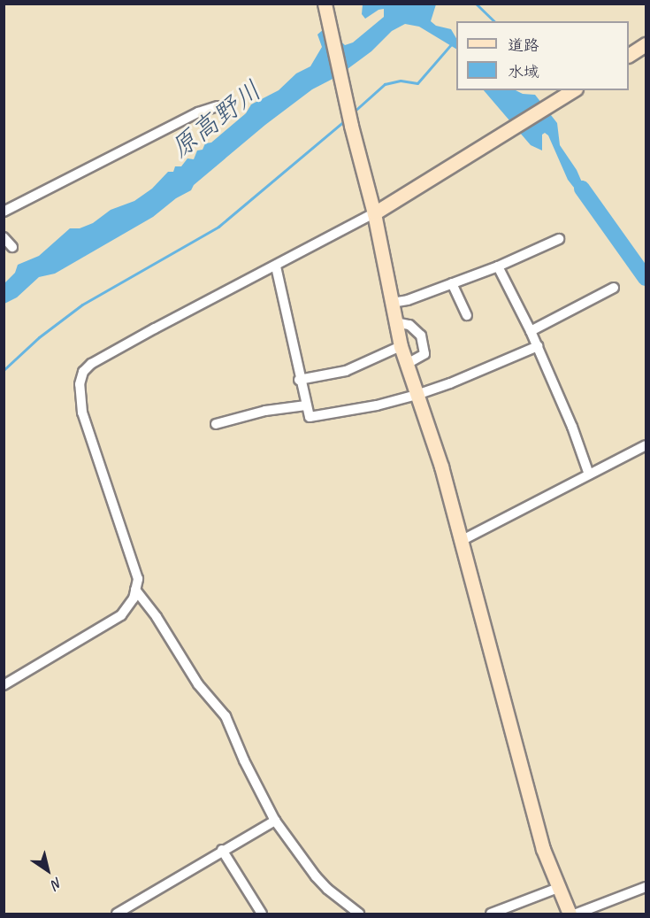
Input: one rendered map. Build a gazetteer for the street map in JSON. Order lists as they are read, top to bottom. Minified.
{"water":["原高野川"],"legend":["道路","水域"],"north":"bottom right"}
